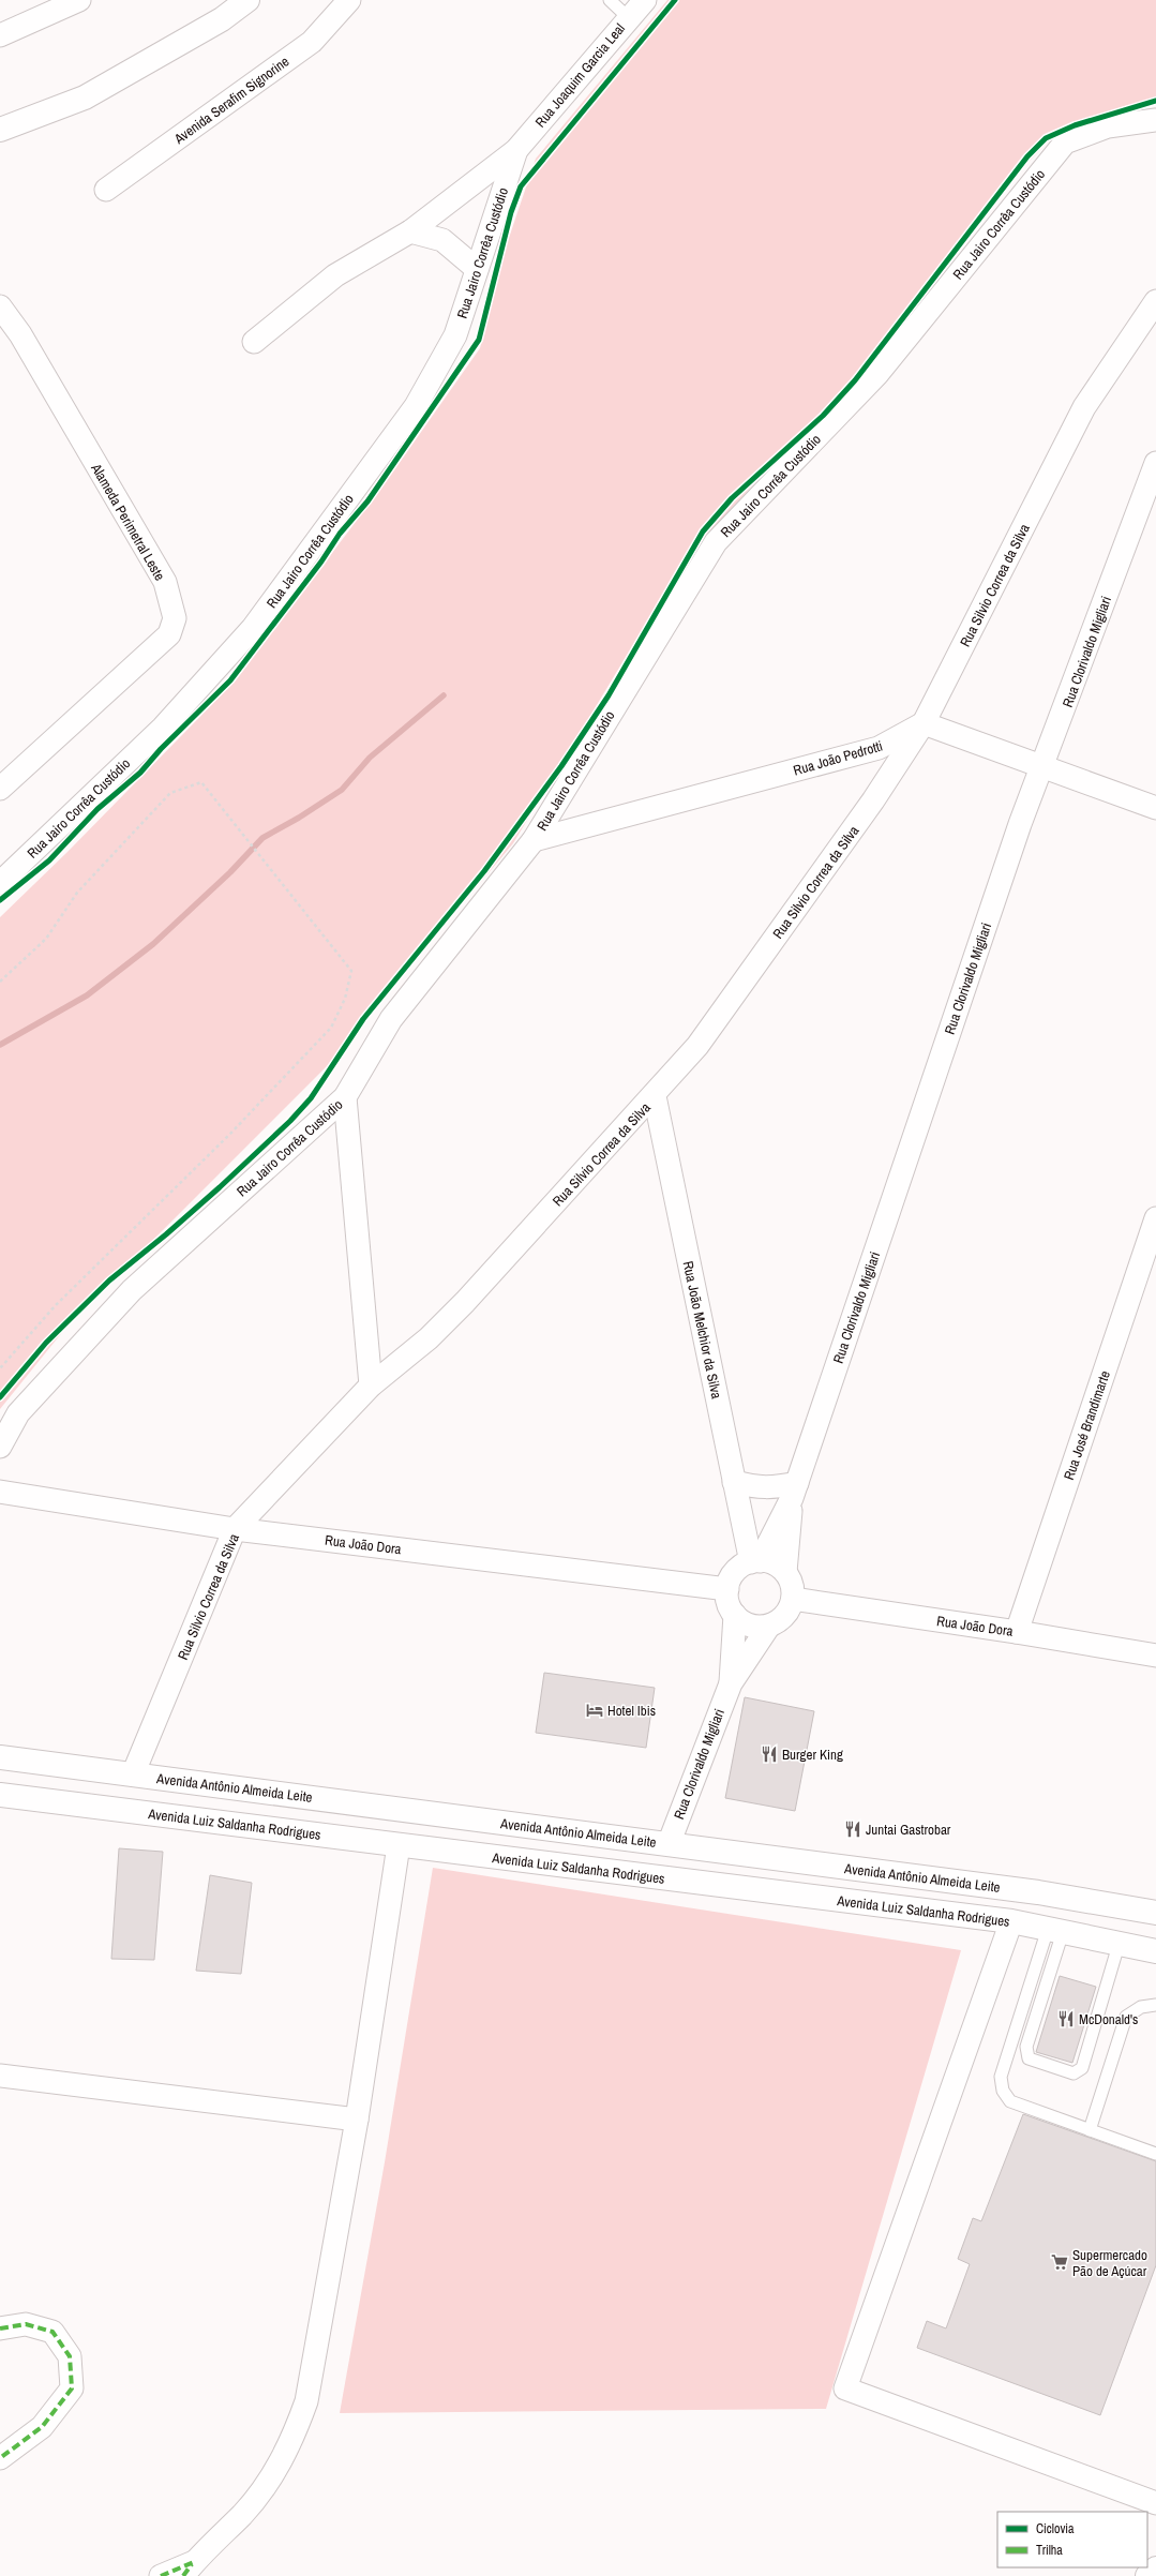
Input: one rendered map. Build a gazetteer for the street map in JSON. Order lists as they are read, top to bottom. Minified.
{"streets":{"main road":["Avenida Antônio Almeida Leite","Avenida Luiz Saldanha Rodrigues"],"street":["Rua Joaquim Garcia Leal","Avenida Serafim Signorine","Rua Jairo Corrêa Custódio","Alameda Perimetral Leste","Rua Silvio Correa da Silva","Rua Clorivaldo Migliari","Rua João Pedrotti","Rua João Melchior da Silva","Rua José Brandimarte","Rua João Dora"]},"crossings":[["Rua Joaquim Garcia Leal","Rua Jairo Corrêa Custódio"],["Rua Jairo Corrêa Custódio","Rua João Pedrotti"],["Rua Silvio Correa da Silva","Rua João Pedrotti"],["Rua Silvio Correa da Silva","Rua João Melchior da Silva"],["Rua Silvio Correa da Silva","Rua João Dora"],["Rua Silvio Correa da Silva","Avenida Antônio Almeida Leite"],["Rua Clorivaldo Migliari","Rua João Melchior da Silva"],["Rua Clorivaldo Migliari","Rua João Dora"],["Rua Clorivaldo Migliari","Avenida Antônio Almeida Leite"],["Rua João Melchior da Silva","Rua João Dora"],["Rua José Brandimarte","Rua João Dora"]],"places":{"hotel":["Hotel Ibis"],"restaurant":["Burger King","Juntai Gastrobar","McDonald's"],"supermarket":["Supermercado Pão de Açúcar"]},"legend":["Ciclovia","Trilha"]}
